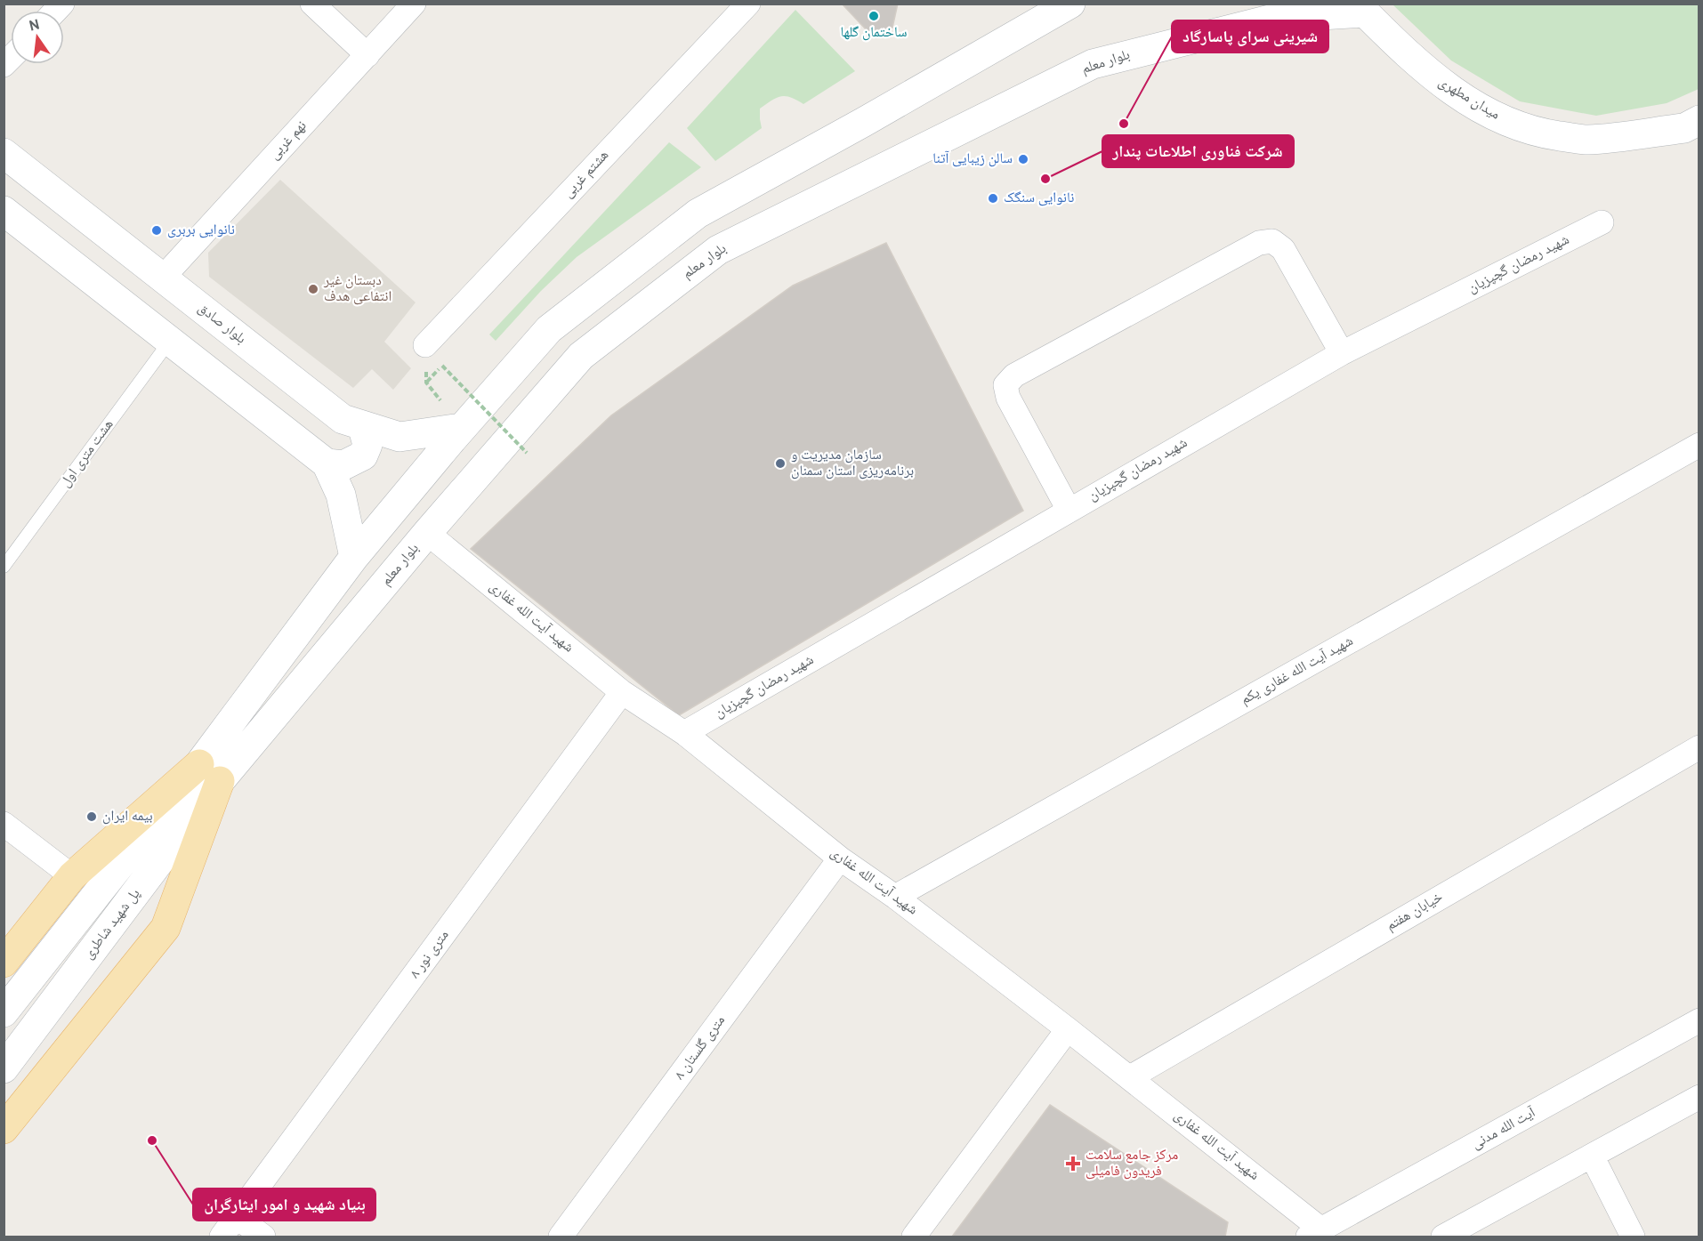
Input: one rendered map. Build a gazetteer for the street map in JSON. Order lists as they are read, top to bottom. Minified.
{"streets":{"main road":["بلوار معلم","میدان مطهری","بلوار صادق","پل شهید شاطری"],"street":["نهم غربی","هشتم غربی","شهید رمضان گچپزیان","شهید آیت الله غفاری","شهید آیت الله غفاری یکم","خیابان هفتم","۸ متری نور","۸ متری گلستان","آیت الله مدنی"],"lane":["هشت متری اول"]},"crossings":[["بلوار معلم","میدان مطهری"],["بلوار معلم","شهید آیت الله غفاری"],["بلوار معلم","پل شهید شاطری"],["نهم غربی","بلوار صادق"],["شهید رمضان گچپزیان","شهید آیت الله غفاری"],["شهید آیت الله غفاری","شهید آیت الله غفاری یکم"],["شهید آیت الله غفاری","خیابان هفتم"],["شهید آیت الله غفاری","۸ متری نور"],["شهید آیت الله غفاری","۸ متری گلستان"],["شهید آیت الله غفاری","آیت الله مدنی"]],"places":{"other":["ساختمان گلها","شیرینی سرای پاسارگاد","سالن زیبایی آتنا","شرکت فناوری اطلاعات پندار","نانوایی سنگک","نانوایی بربری","دبستان غیر انتفاعی هدف","سازمان مدیریت و برنامه‌ریزی استان سمنان","بیمه ایران","بنیاد شهید و امور ایثارگران"],"health":["مرکز جامع سلامت فریدون فامیلی"]},"north":"top"}
